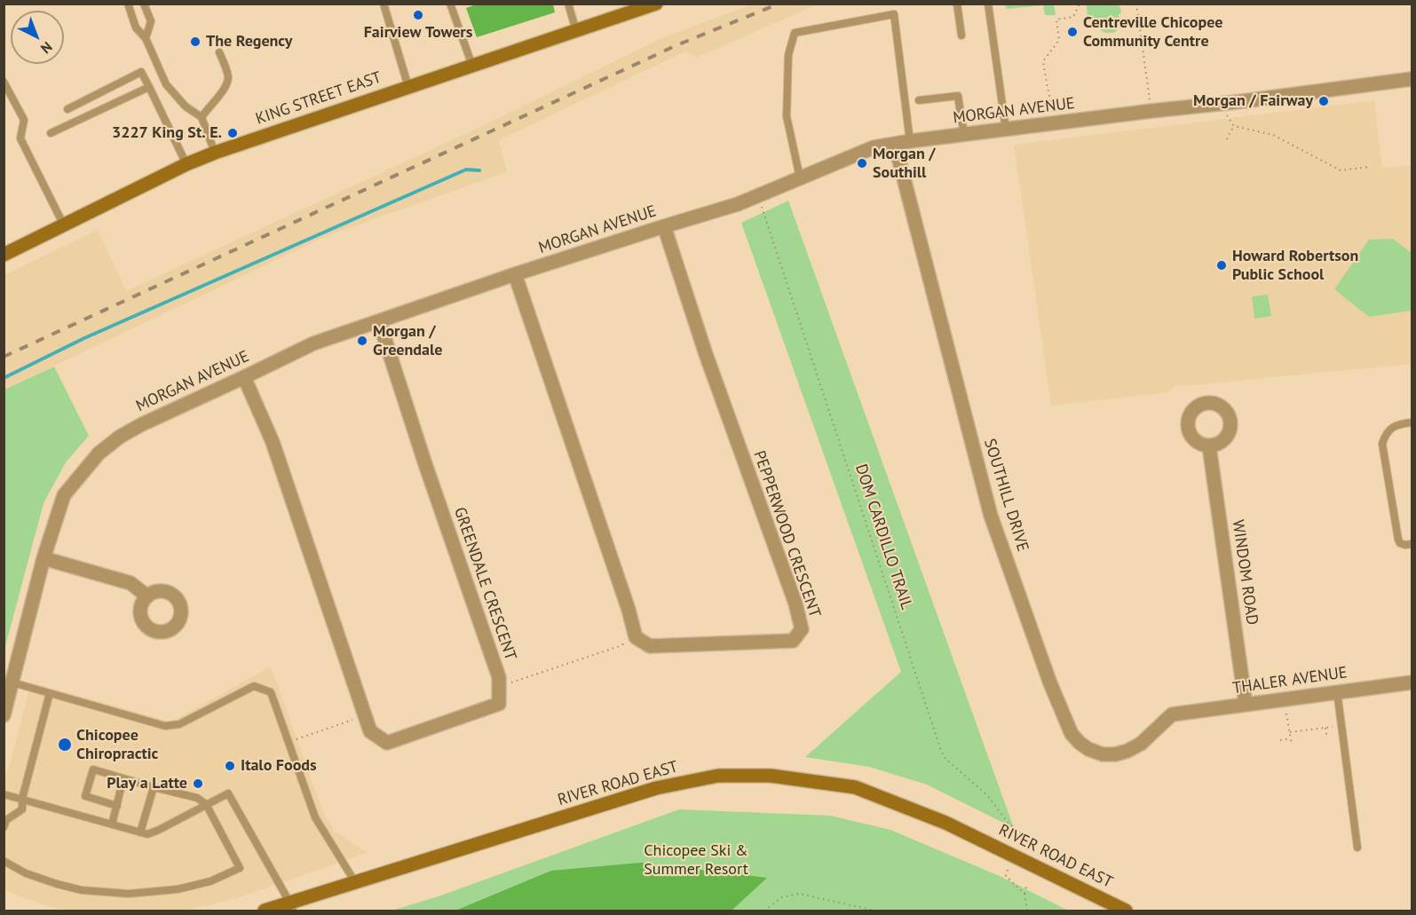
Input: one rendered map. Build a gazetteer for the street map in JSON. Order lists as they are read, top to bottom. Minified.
{"streets":{"street":["KING STREET EAST","MORGAN AVENUE","SOUTHILL DRIVE","PEPPERWOOD CRESCENT","WINDOM ROAD","GREENDALE CRESCENT","THALER AVENUE","RIVER ROAD EAST"],"path":["DOM CARDILLO TRAIL"]},"crossings":[["MORGAN AVENUE","SOUTHILL DRIVE"],["MORGAN AVENUE","PEPPERWOOD CRESCENT"],["MORGAN AVENUE","GREENDALE CRESCENT"],["SOUTHILL DRIVE","THALER AVENUE"],["WINDOM ROAD","THALER AVENUE"]],"parks":["Chicopee Ski & Summer Resort"],"places":["Fairview Towers","Centreville Chicopee Community Centre","The Regency","Morgan / Fairway","3227 King St. E.","Morgan / Southill","Howard Robertson Public School","Morgan / Greendale","Chicopee Chiropractic","Italo Foods","Play a Latte"],"north":"bottom right"}
